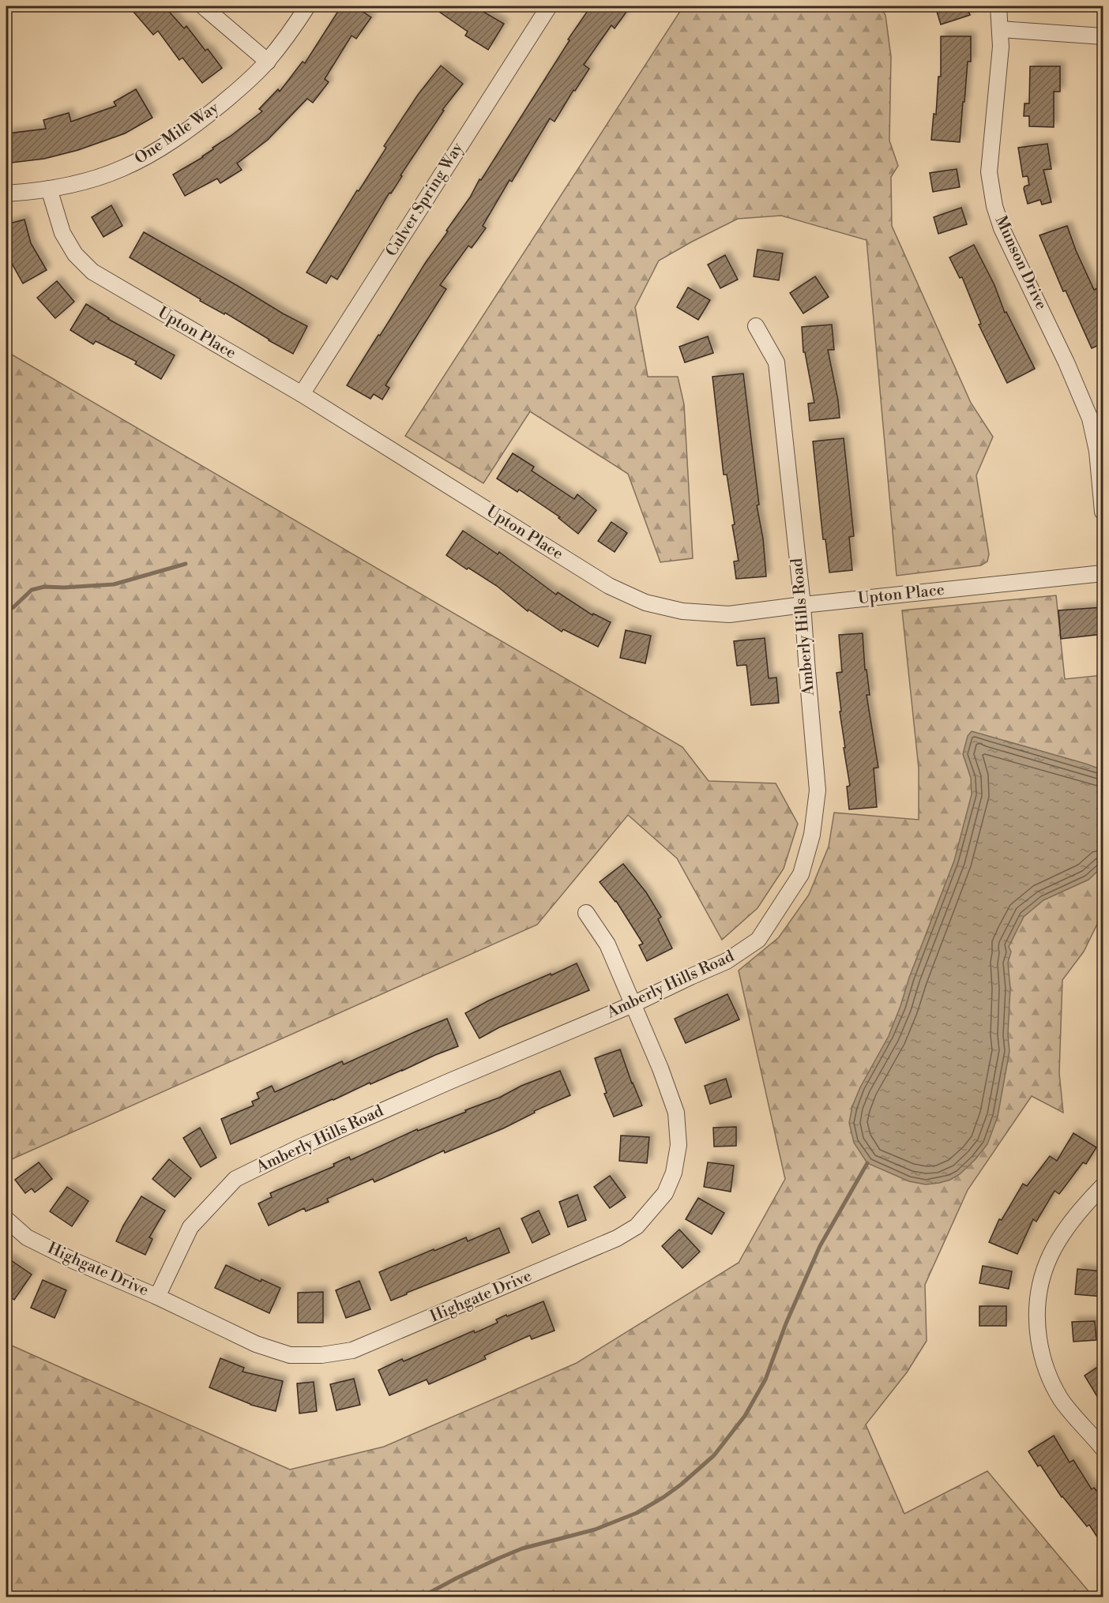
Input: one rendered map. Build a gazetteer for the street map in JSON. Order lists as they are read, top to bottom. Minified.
{"streets":{"street":["One Mile Way","Culver Spring Way","Munson Drive","Upton Place","Amberly Hills Road","Highgate Drive"]},"crossings":[["One Mile Way","Upton Place"],["Culver Spring Way","Upton Place"],["Upton Place","Amberly Hills Road"],["Amberly Hills Road","Highgate Drive"]]}
